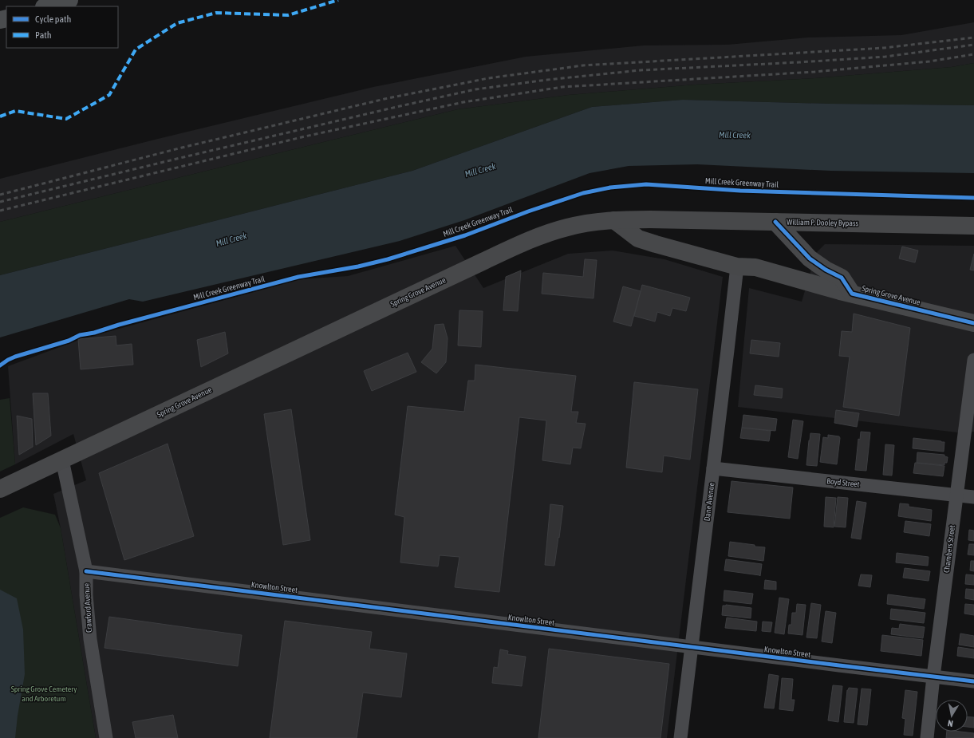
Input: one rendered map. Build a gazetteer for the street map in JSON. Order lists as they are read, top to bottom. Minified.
{"streets":{"main road":["William P. Dooley Bypass","Spring Grove Avenue"],"street":["Boyd Street","Dane Avenue","Chambers Street","Knowlton Street","Crawford Avenue"],"cycle path":["Mill Creek Greenway Trail"]},"crossings":[["William P. Dooley Bypass","Spring Grove Avenue"],["Spring Grove Avenue","Dane Avenue"],["Spring Grove Avenue","Crawford Avenue"],["Boyd Street","Dane Avenue"],["Boyd Street","Chambers Street"],["Dane Avenue","Knowlton Street"],["Chambers Street","Knowlton Street"],["Knowlton Street","Crawford Avenue"]],"water":["Mill Creek"],"parks":["Spring Grove Cemetery and Arboretum"],"legend":["Cycle path","Path"],"north":"bottom"}
